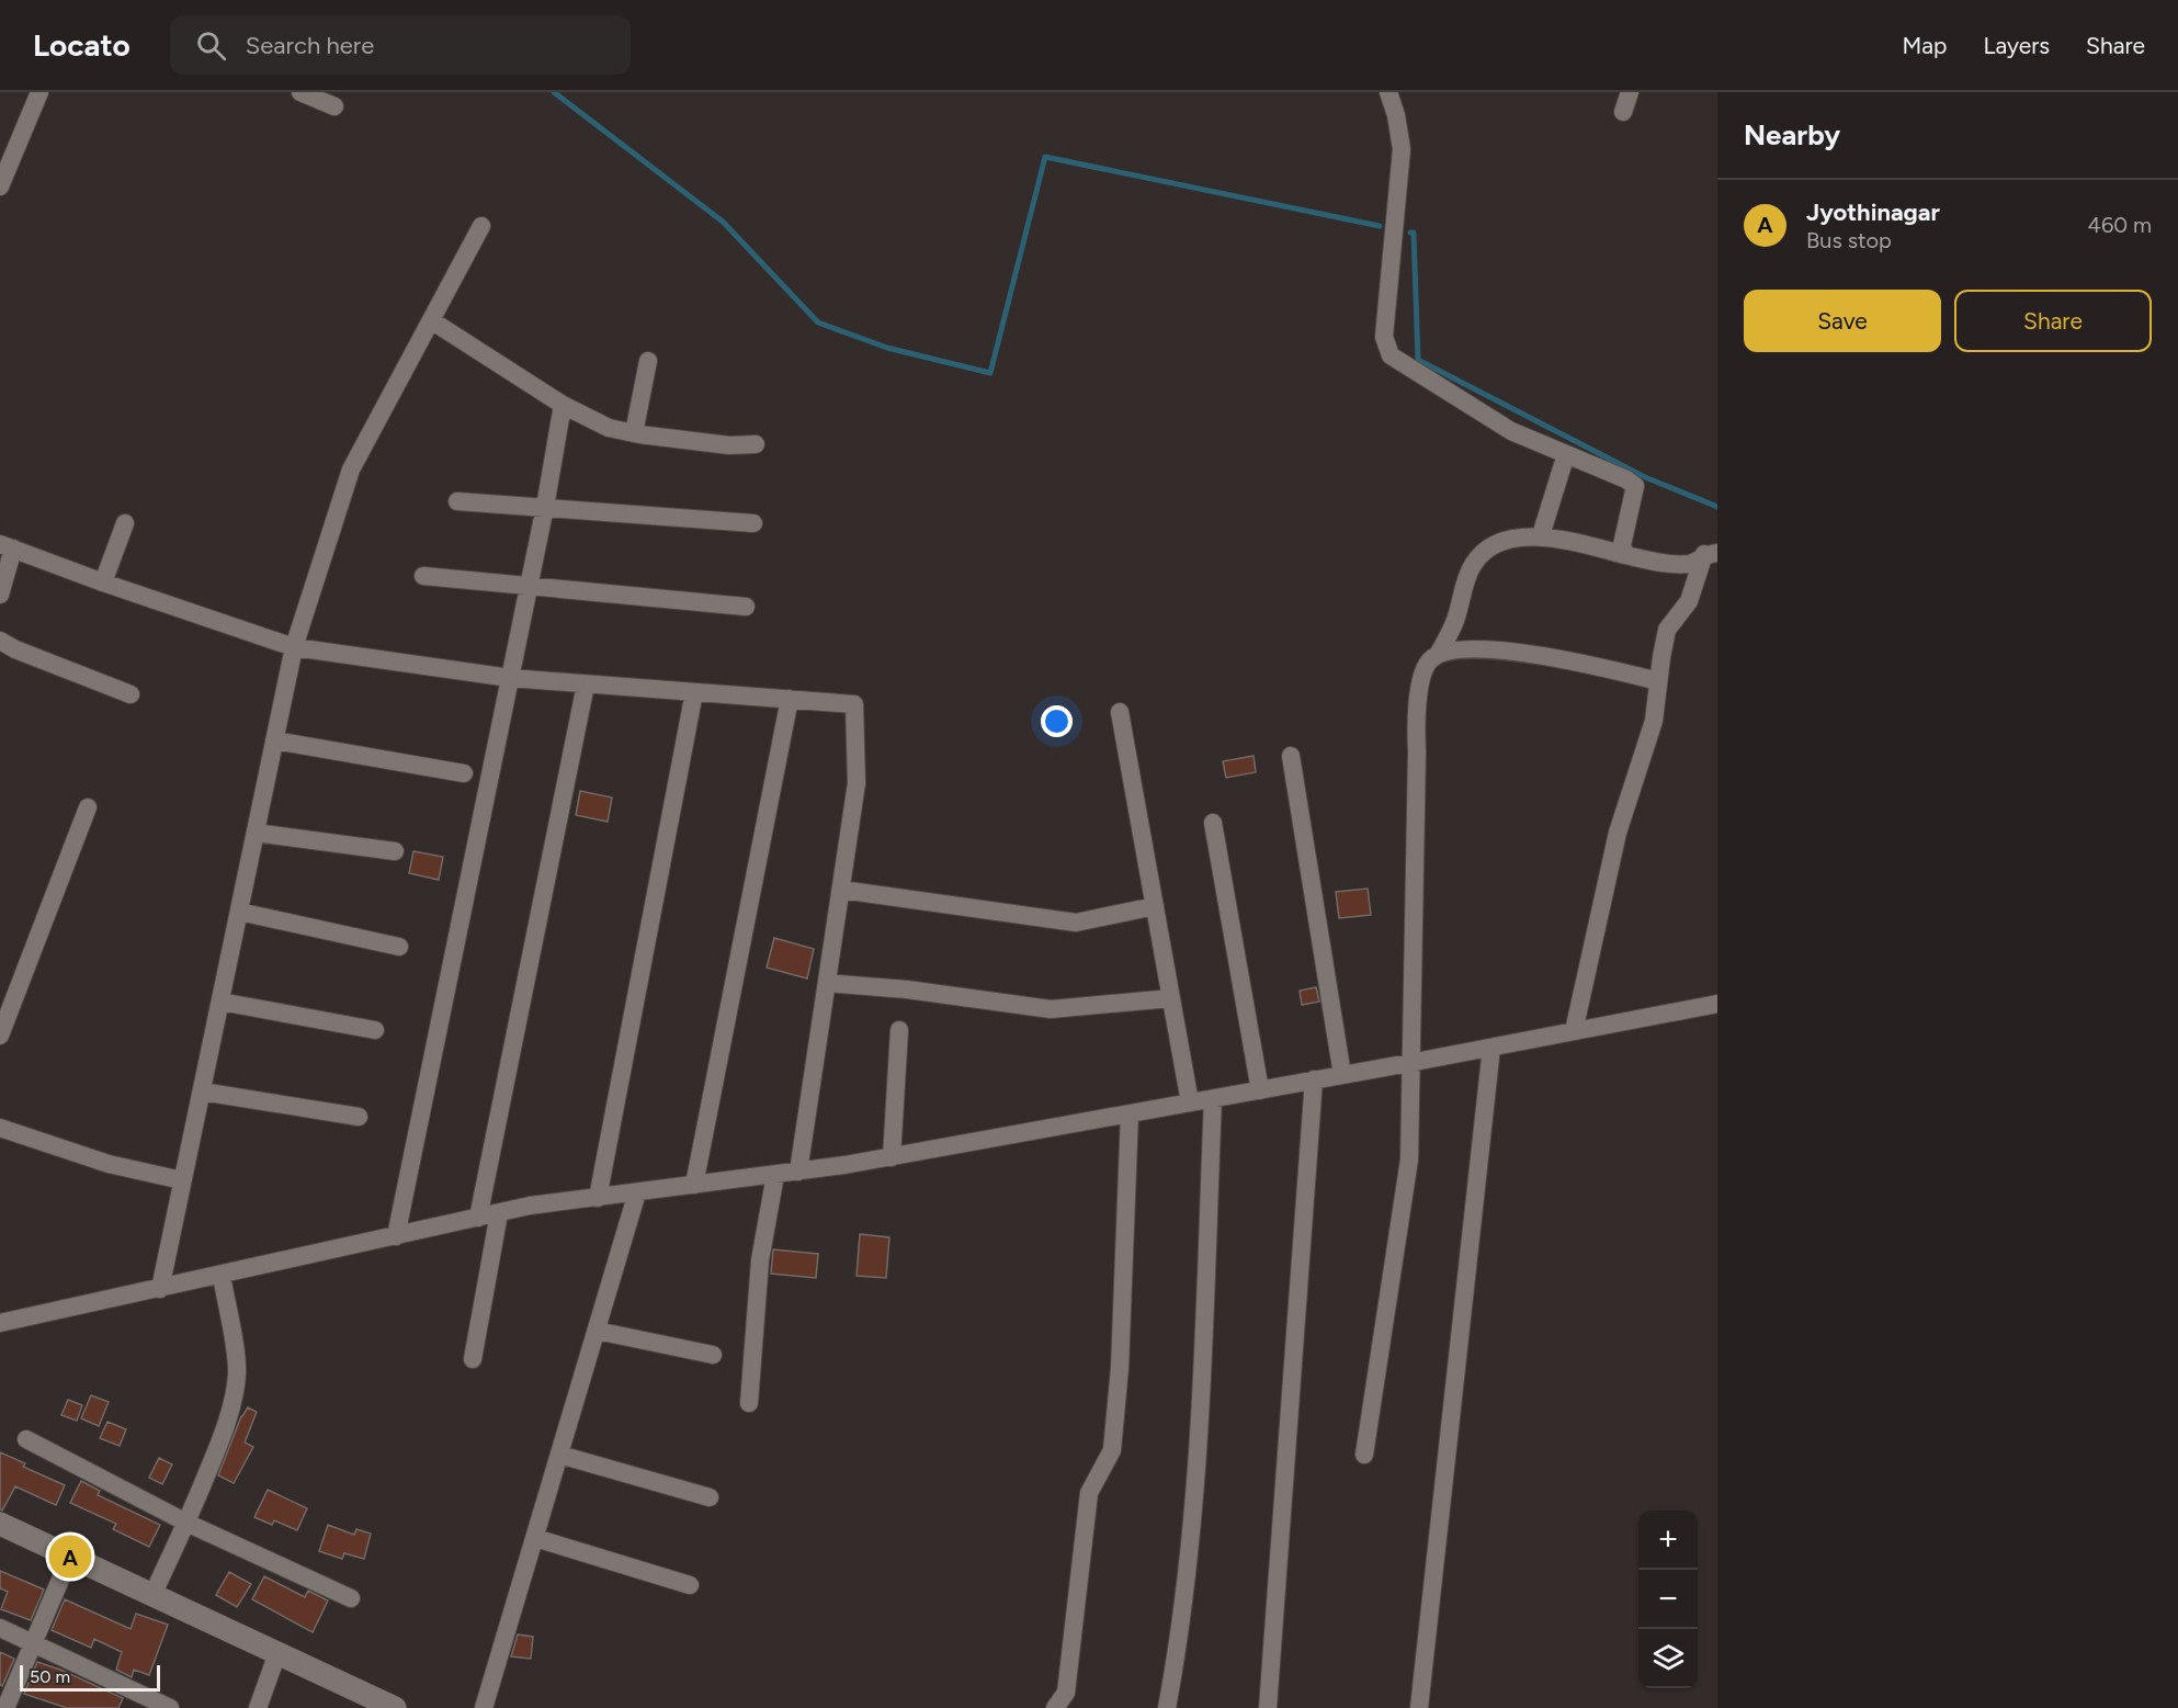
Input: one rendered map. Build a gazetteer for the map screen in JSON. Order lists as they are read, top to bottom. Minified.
{"scale_bar":"50 m","page":{"header":"Locato","search":"Search here","nav":["Map","Layers","Share"],"heading":"Nearby","list":[{"mark":"A","name":"Jyothinagar","note":"Bus stop","value":"460 m"}],"buttons":["Save","Share"],"map_buttons":["+","−"],"pins":"A","scale":"50 m"}}
